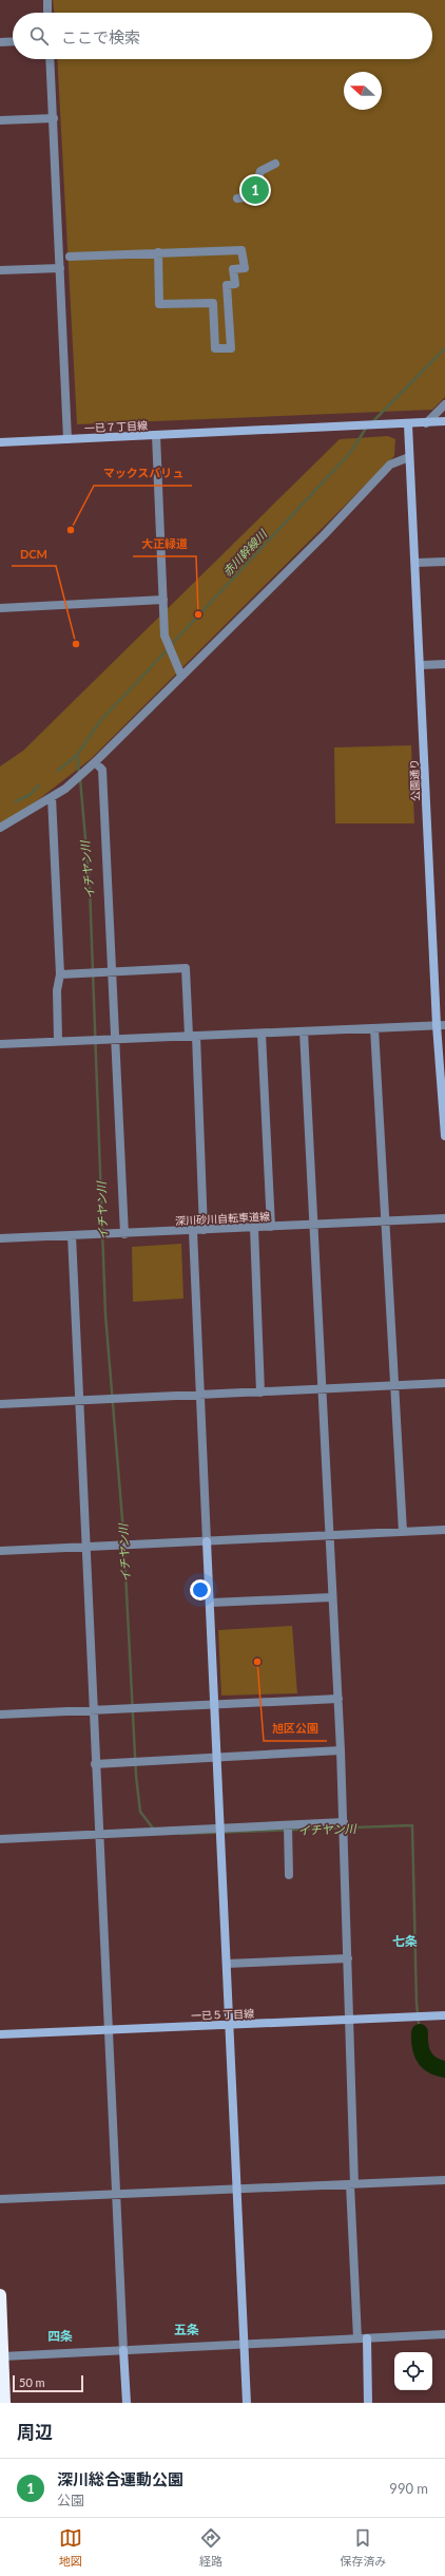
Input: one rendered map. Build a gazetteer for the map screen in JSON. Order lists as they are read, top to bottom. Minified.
{"streets":{"street":["一已７丁目線","公園通り","深川砂川自転車道線","一已５丁目線"]},"crossings":[["一已７丁目線","公園通り"]],"districts":["七条","五条","四条"],"water":["赤川幹線川","イチヤン川"],"places":["マックスバリュ","大正緑道","DCM","旭区公園"],"scale_bar":"50 m","north":"left","page":{"search":"ここで検索","pins":"1","scale":"50 m","heading":"周辺","list":[{"mark":"1","name":"深川総合運動公園","note":"公園","value":"990 m"}],"nav":["地図","経路","保存済み"]}}
